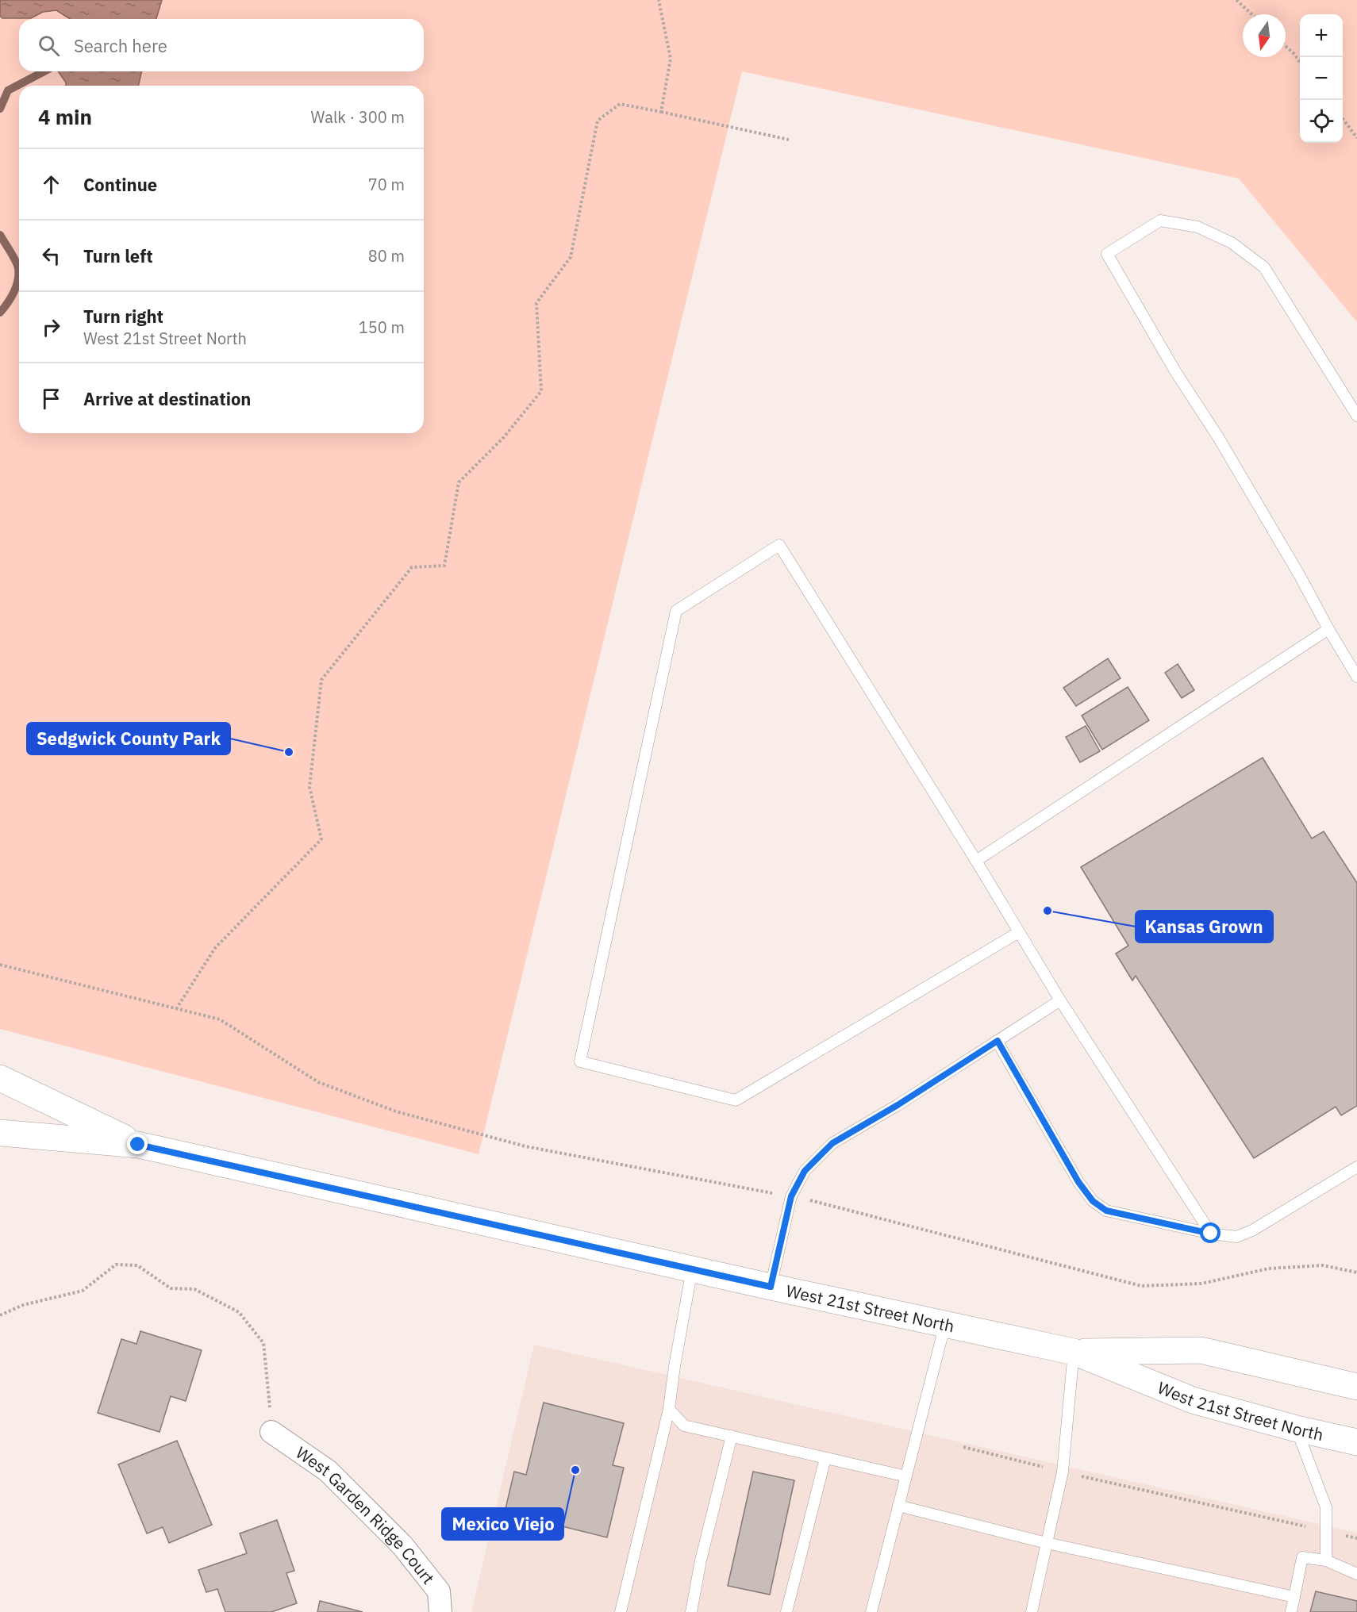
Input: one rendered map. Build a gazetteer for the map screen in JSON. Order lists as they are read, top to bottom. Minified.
{"streets":{"main road":["West 21st Street North"],"street":["West Garden Ridge Court"]},"places":["Sedgwick County Park","Kansas Grown","Mexico Viejo"],"north":"bottom","page":{"map_buttons":["+","−"],"search":"Search here","heading":["4 min","Walk · 300 m"],"list":[["Continue","70 m"],["Turn left","80 m"],["Turn right","West 21st Street North","150 m"],"Arrive at destination"]}}
